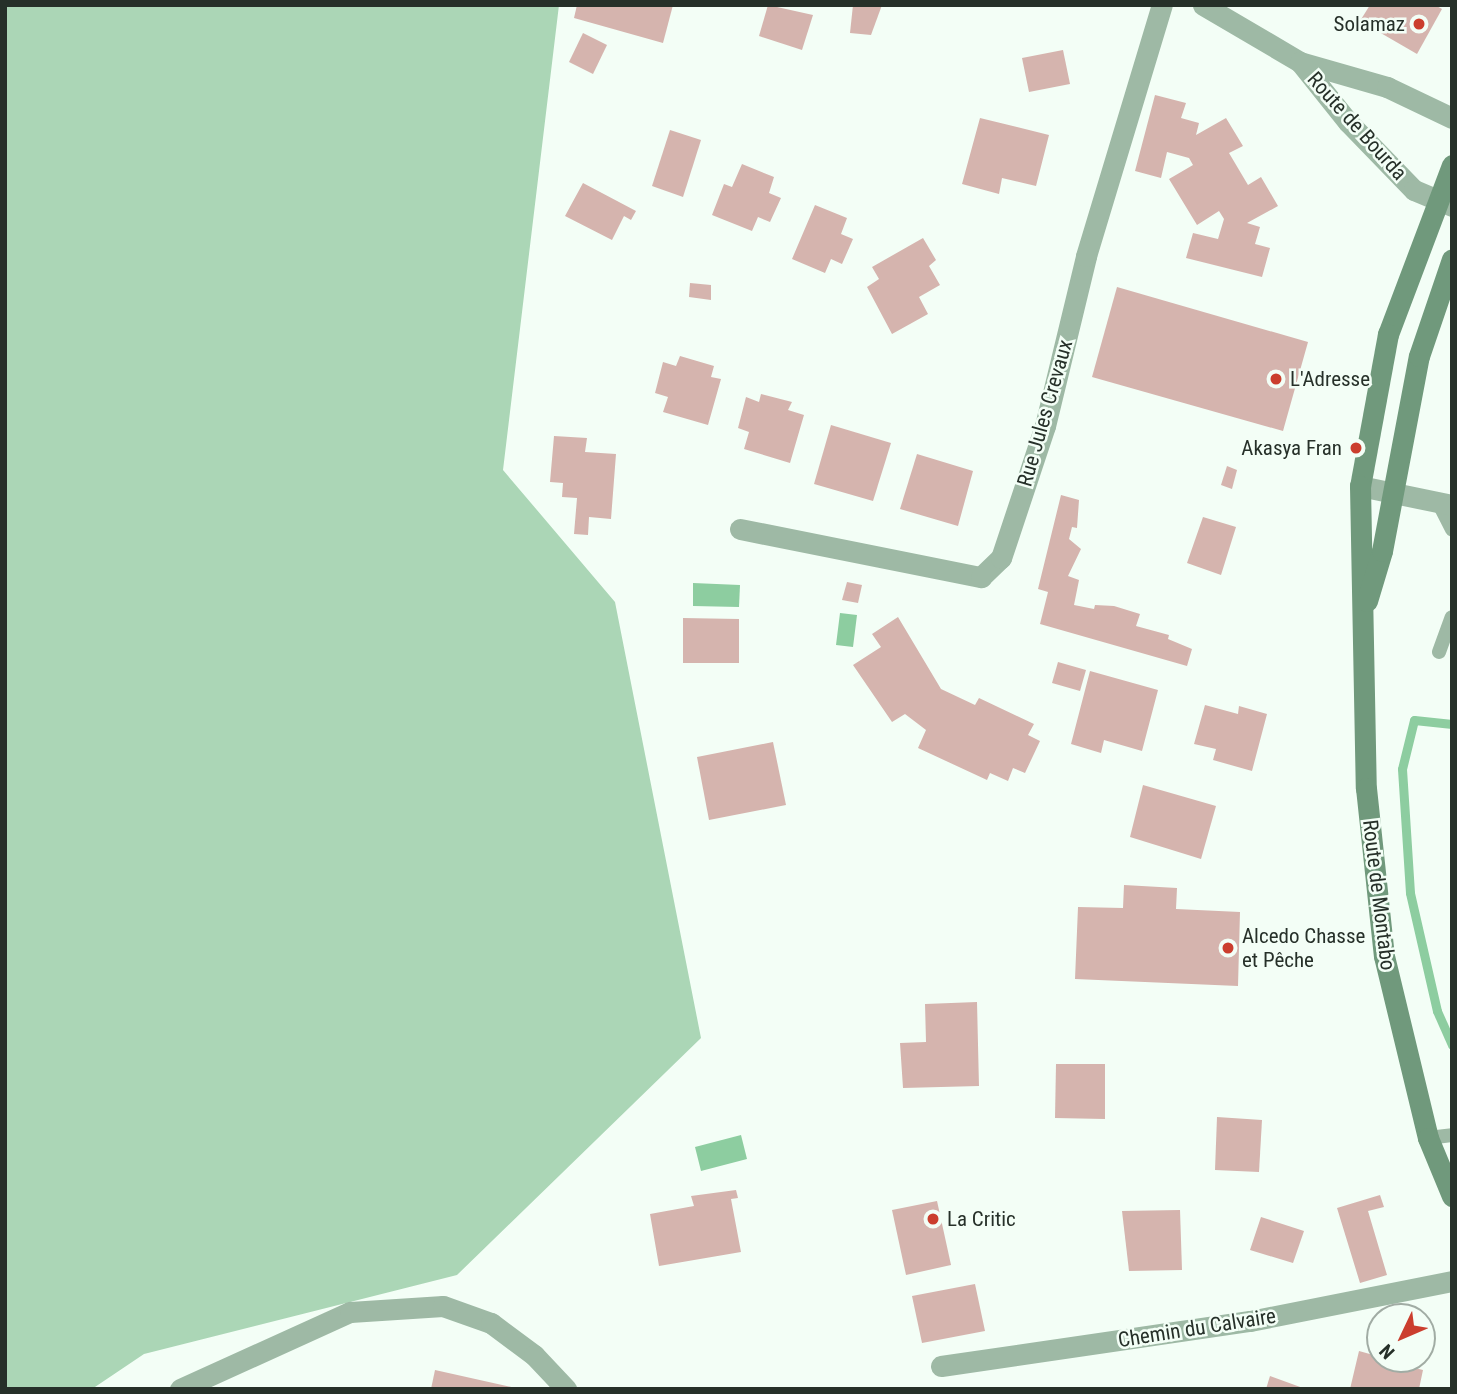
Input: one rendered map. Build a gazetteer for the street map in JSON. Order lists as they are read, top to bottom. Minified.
{"streets":{"main road":["Route de Montabo"],"street":["Route de Bourda","Rue Jules Crevaux","Chemin du Calvaire"]},"crossings":[["Route de Bourda","Route de Montabo"]],"places":["Solamaz","L'Adresse","Akasya Fran","Alcedo Chasse et Pêche","La Critic"],"north":"bottom left"}
